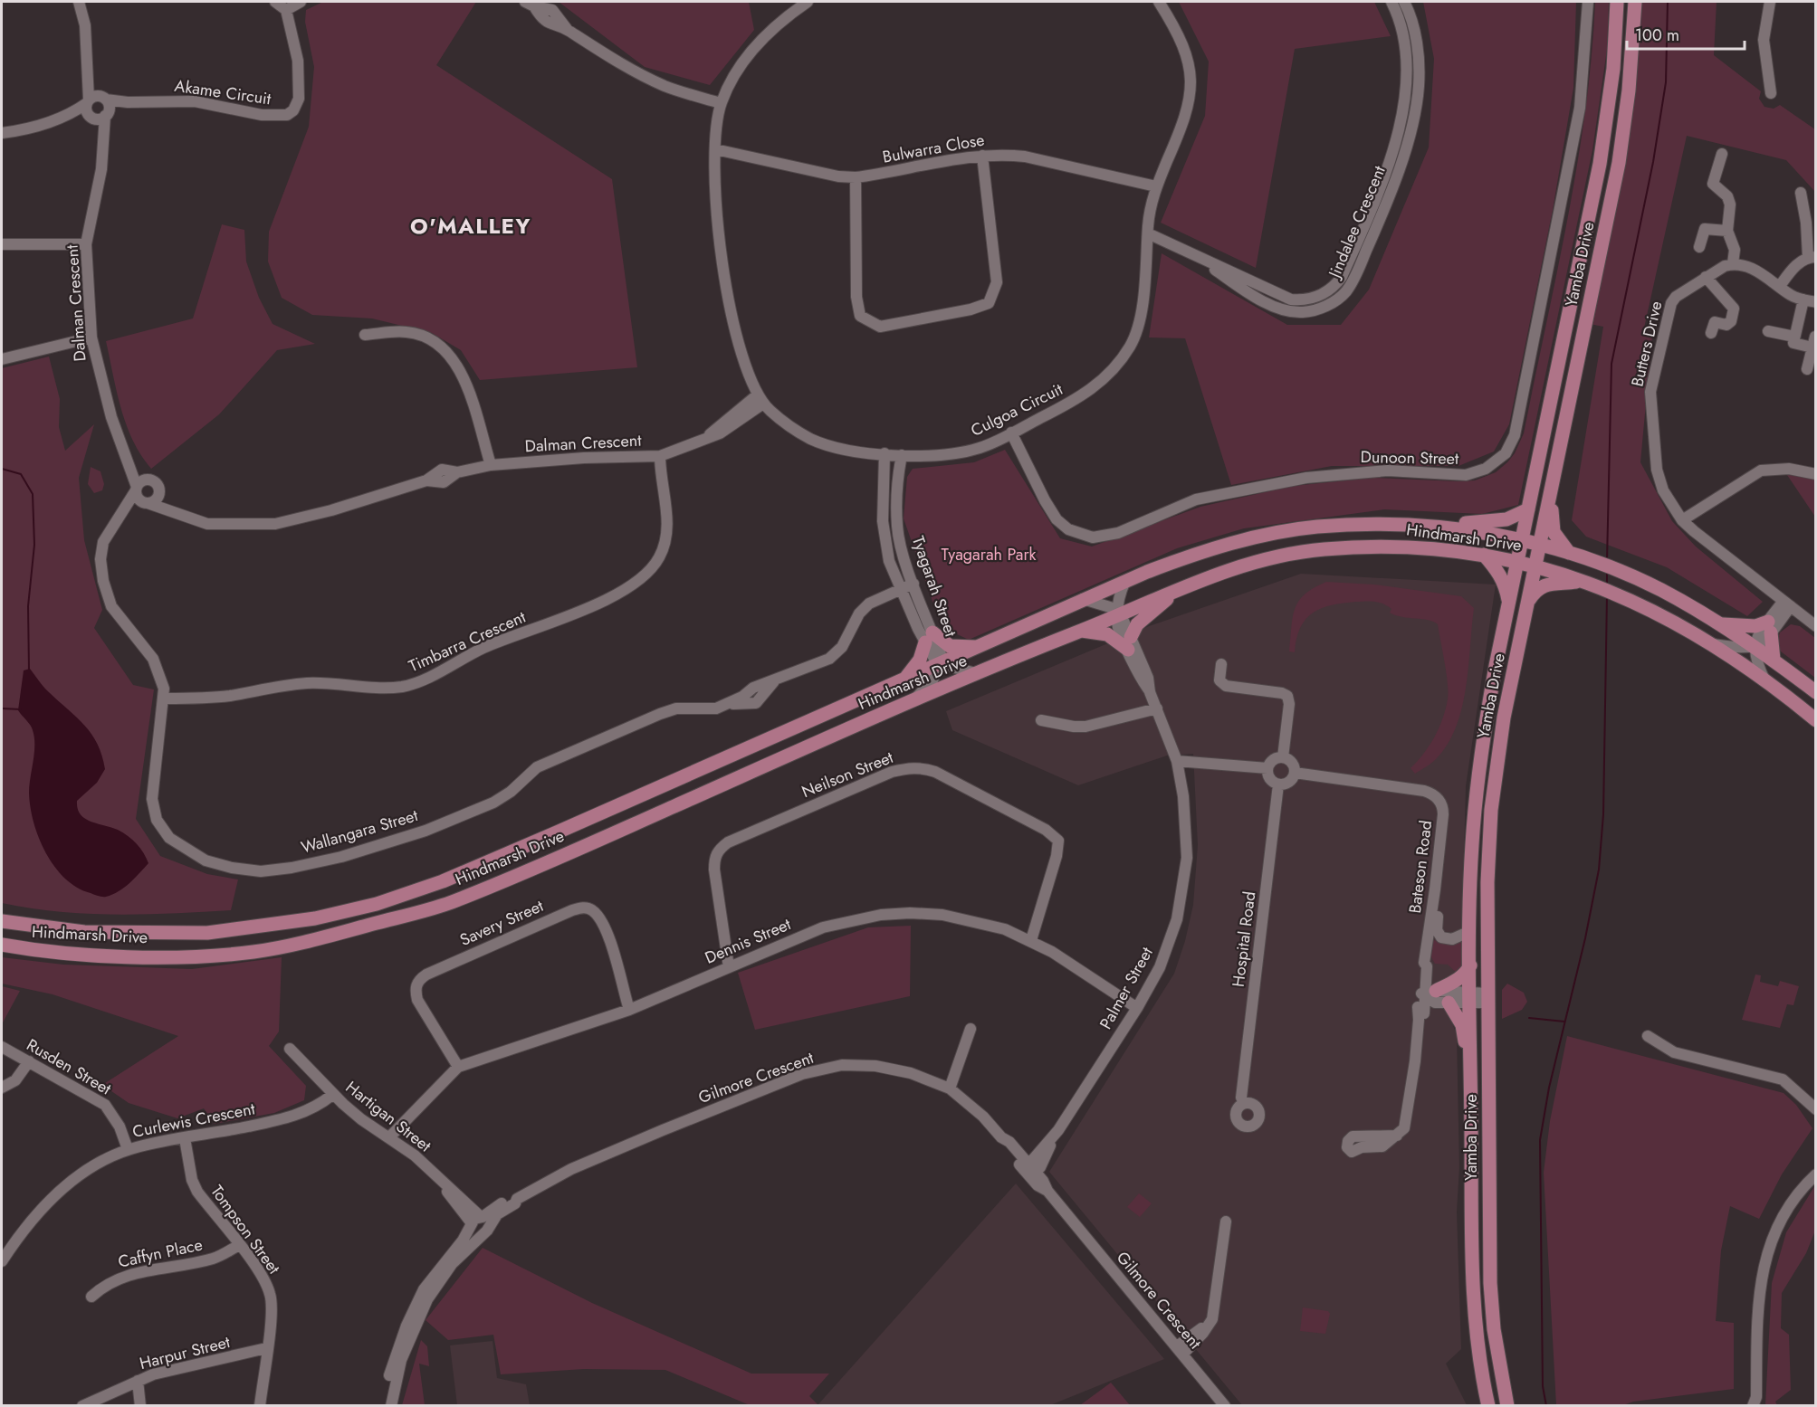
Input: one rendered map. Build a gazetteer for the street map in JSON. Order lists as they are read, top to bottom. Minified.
{"streets":{"main road":["Yamba Drive","Hindmarsh Drive"],"street":["Akame Circuit","Bulwarra Close","Jindalee Crescent","Dalman Crescent","Butters Drive","Culgoa Circuit","Dunoon Street","Tyagarah Street","Timbarra Crescent","Neilson Street","Wallangara Street","Bateson Road","Savery Street","Hospital Road","Dennis Street","Palmer Street","Rusden Street","Gilmore Crescent","Hartigan Street","Curlewis Crescent","Tompson Street","Caffyn Place","Harpur Street"]},"crossings":[["Akame Circuit","Dalman Crescent"],["Bulwarra Close","Culgoa Circuit"],["Jindalee Crescent","Culgoa Circuit"],["Yamba Drive","Hindmarsh Drive"],["Dalman Crescent","Culgoa Circuit"],["Dalman Crescent","Timbarra Crescent"],["Dalman Crescent","Wallangara Street"],["Culgoa Circuit","Dunoon Street"],["Culgoa Circuit","Tyagarah Street"],["Hindmarsh Drive","Tyagarah Street"],["Hindmarsh Drive","Palmer Street"],["Tyagarah Street","Wallangara Street"],["Timbarra Crescent","Wallangara Street"],["Neilson Street","Dennis Street"],["Bateson Road","Hospital Road"],["Savery Street","Dennis Street"],["Dennis Street","Palmer Street"],["Dennis Street","Hartigan Street"],["Palmer Street","Gilmore Crescent"],["Rusden Street","Curlewis Crescent"],["Gilmore Crescent","Hartigan Street"],["Hartigan Street","Curlewis Crescent"],["Curlewis Crescent","Tompson Street"],["Tompson Street","Caffyn Place"],["Tompson Street","Harpur Street"]],"districts":["O'MALLEY"],"parks":["Tyagarah Park"],"scale_bar":"100 m"}
